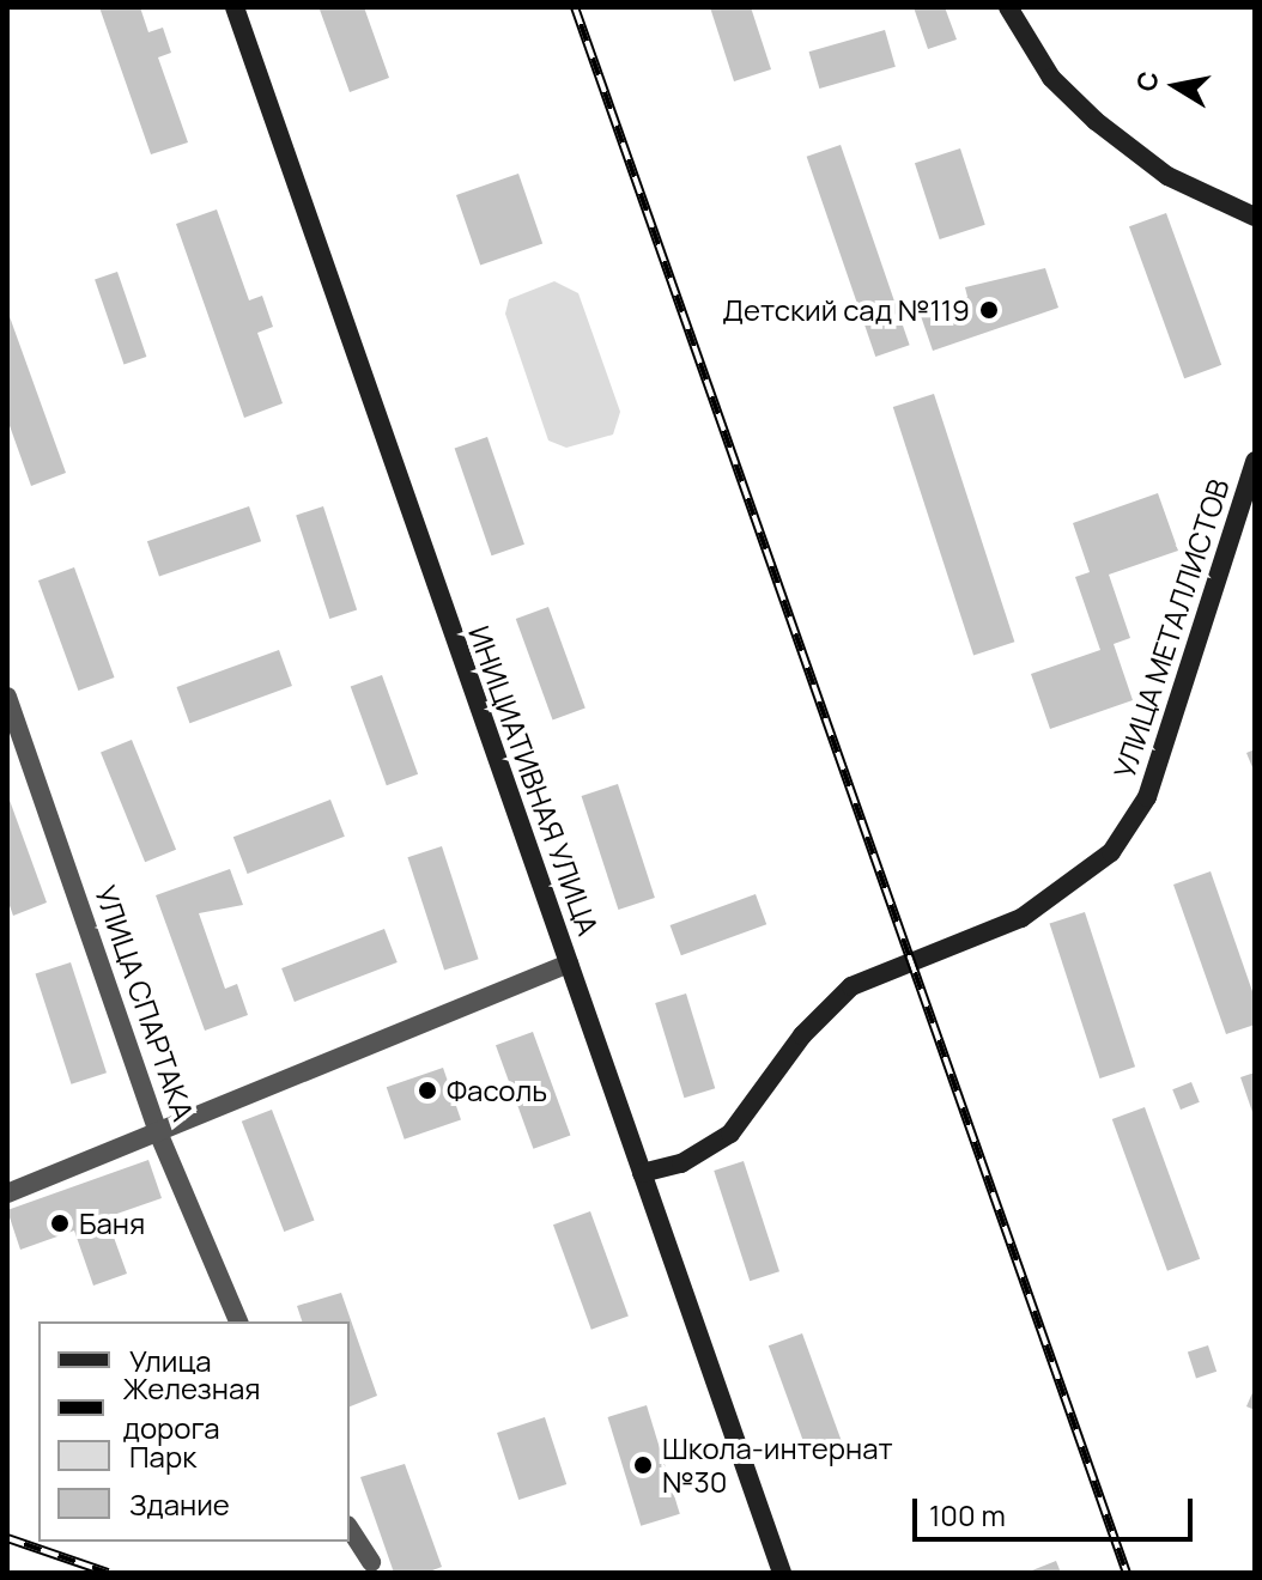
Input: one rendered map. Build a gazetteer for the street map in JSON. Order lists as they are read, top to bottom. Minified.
{"streets":{"main road":["УЛИЦА МЕТАЛЛИСТОВ","ИНИЦИАТИВНАЯ УЛИЦА"],"street":["УЛИЦА СПАРТАКА"]},"crossings":[["УЛИЦА МЕТАЛЛИСТОВ","ИНИЦИАТИВНАЯ УЛИЦА"]],"places":["Детский сад №119","Фасоль","Баня","Школа-интернат №30"],"legend":["Улица","Железная дорога","Парк","Здание"],"scale_bar":"100 m","north":"left"}
